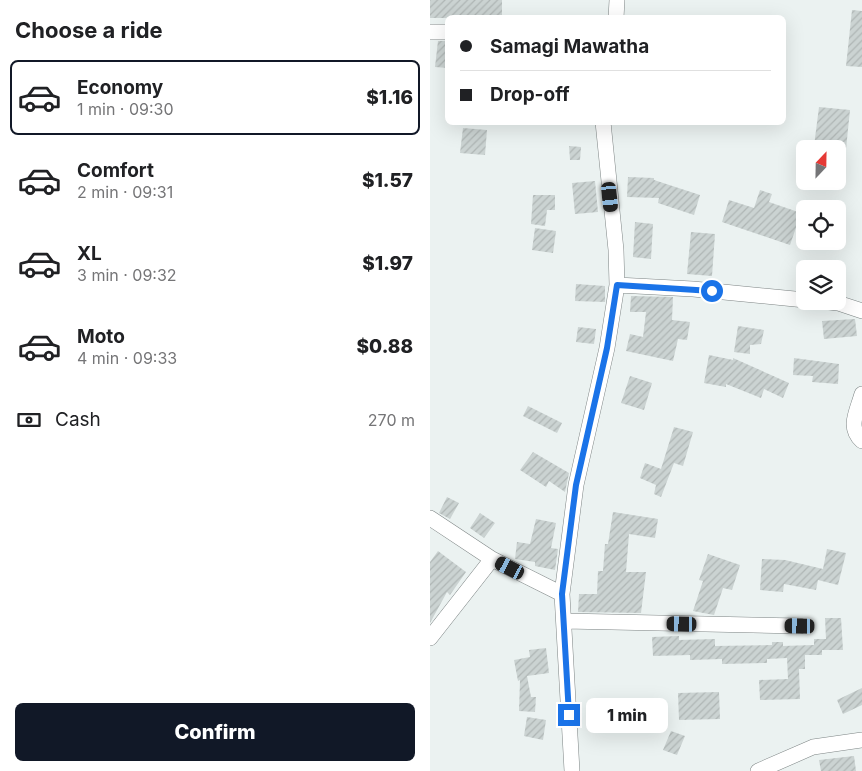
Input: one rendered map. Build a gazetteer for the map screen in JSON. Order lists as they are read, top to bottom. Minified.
{"north":"top","page":{"heading":"Choose a ride","banner":["Samagi Mawatha","Drop-off"],"list":[{"name":"Economy","note":"1 min · 09:30","value":"$1.16"},{"name":"Comfort","note":"2 min · 09:31","value":"$1.57"},{"name":"XL","note":"3 min · 09:32","value":"$1.97"},{"name":"Moto","note":"4 min · 09:33","value":"$0.88"}],"pay":["Cash","270 m"],"buttons":"Confirm","bubble":"1 min"}}
